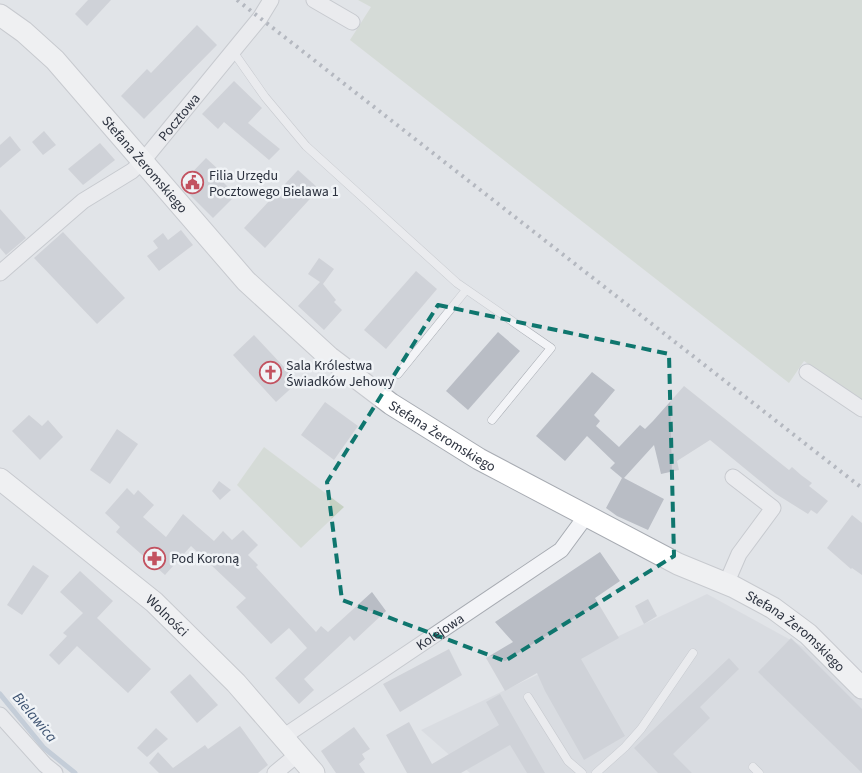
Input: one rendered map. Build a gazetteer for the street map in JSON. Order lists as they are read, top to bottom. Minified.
{"streets":{"street":["Pocztowa","Stefana Żeromskiego","Wolności","Kolejowa"]},"crossings":[["Pocztowa","Stefana Żeromskiego"],["Stefana Żeromskiego","Kolejowa"],["Wolności","Kolejowa"]],"water":["Bielawica"],"places":{"public building":["Filia Urzędu Pocztowego Bielawa 1"],"church":["Sala Królestwa Świadków Jehowy"],"pharmacy":["Pod Koroną"]}}
